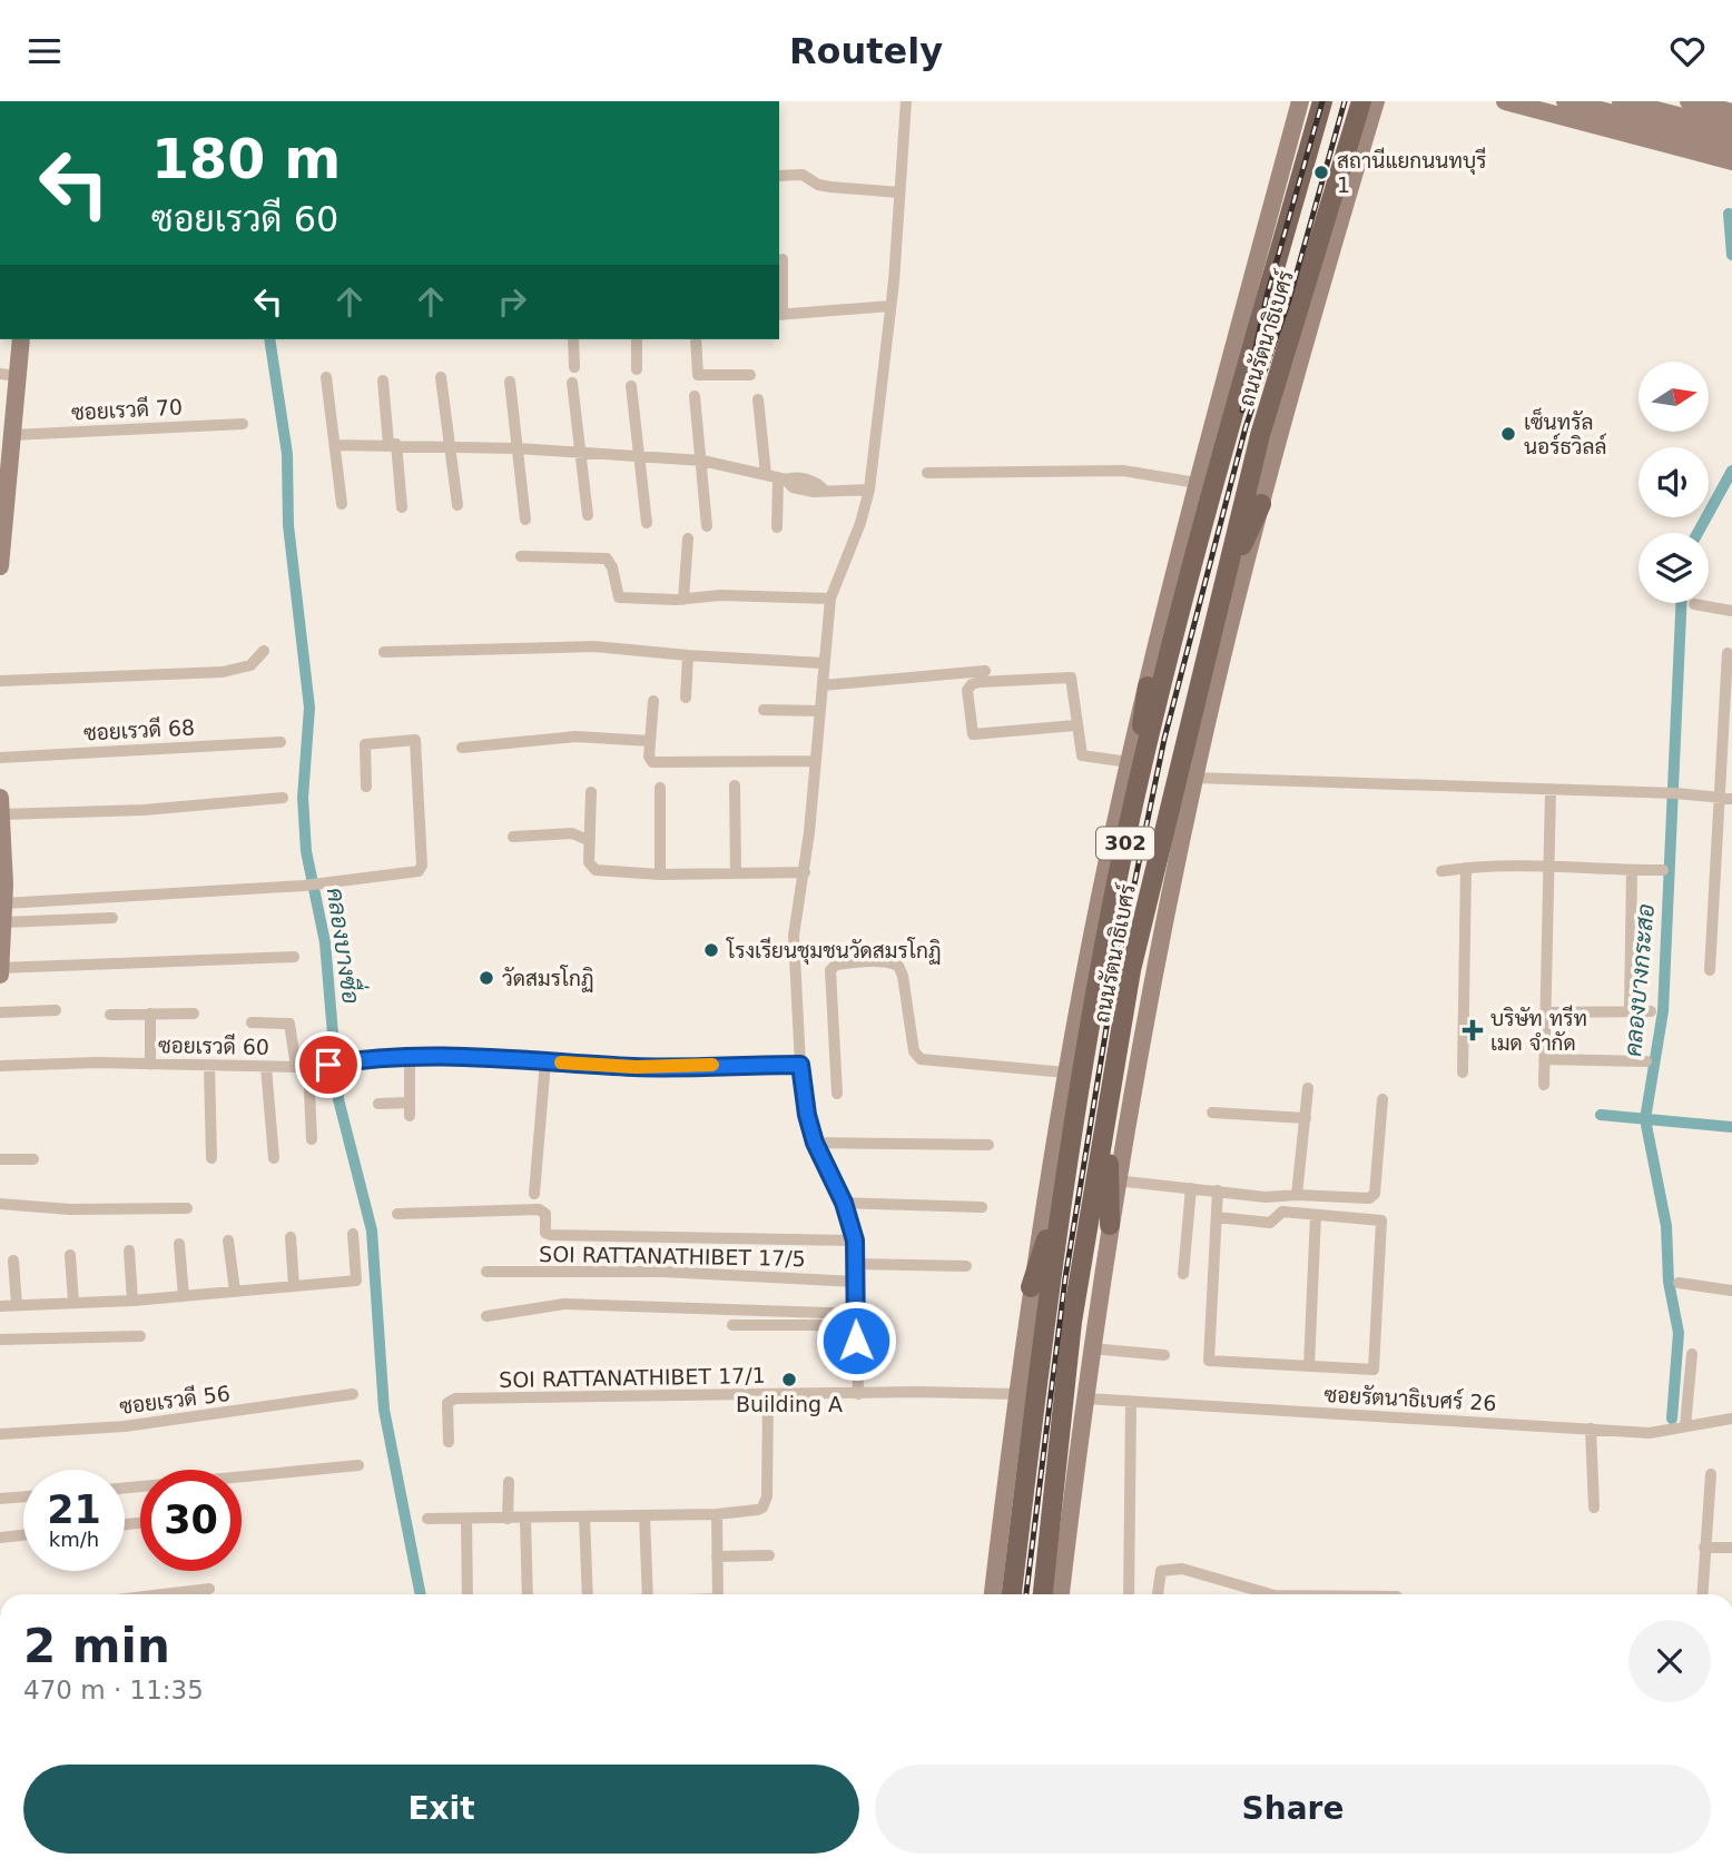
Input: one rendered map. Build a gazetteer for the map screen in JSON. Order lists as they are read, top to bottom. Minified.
{"streets":{"main road":["ถนนรัตนาธิเบศร์","302"],"street":["ซอยเรวดี 70","ซอยเรวดี 68","ซอยเรวดี 60","SOI RATTANATHIBET 17/5","SOI RATTANATHIBET 17/1","ซอยรัตนาธิเบศร์ 26","ซอยเรวดี 56"]},"crossings":[["ถนนรัตนาธิเบศร์","SOI RATTANATHIBET 17/1"],["ถนนรัตนาธิเบศร์","ซอยรัตนาธิเบศร์ 26"]],"water":["คลองบางซื่อ","คลองบางกระสอ"],"places":{"other":["สถานีแยกนนทบุรี 1","เซ็นทรัล นอร์ธวิลล์","โรงเรียนชุมชนวัดสมรโกฏิ","วัดสมรโกฏิ","Building A"],"health":["บริษัท ทรีท เมด จำกัด"]},"north":"right","page":{"header":"Routely","turn":["180 m","ซอยเรวดี 60"],"speed":"21 km/h","limit":"30","heading":["2 min","470 m · 11:35"],"buttons":["Exit","Share"]}}
